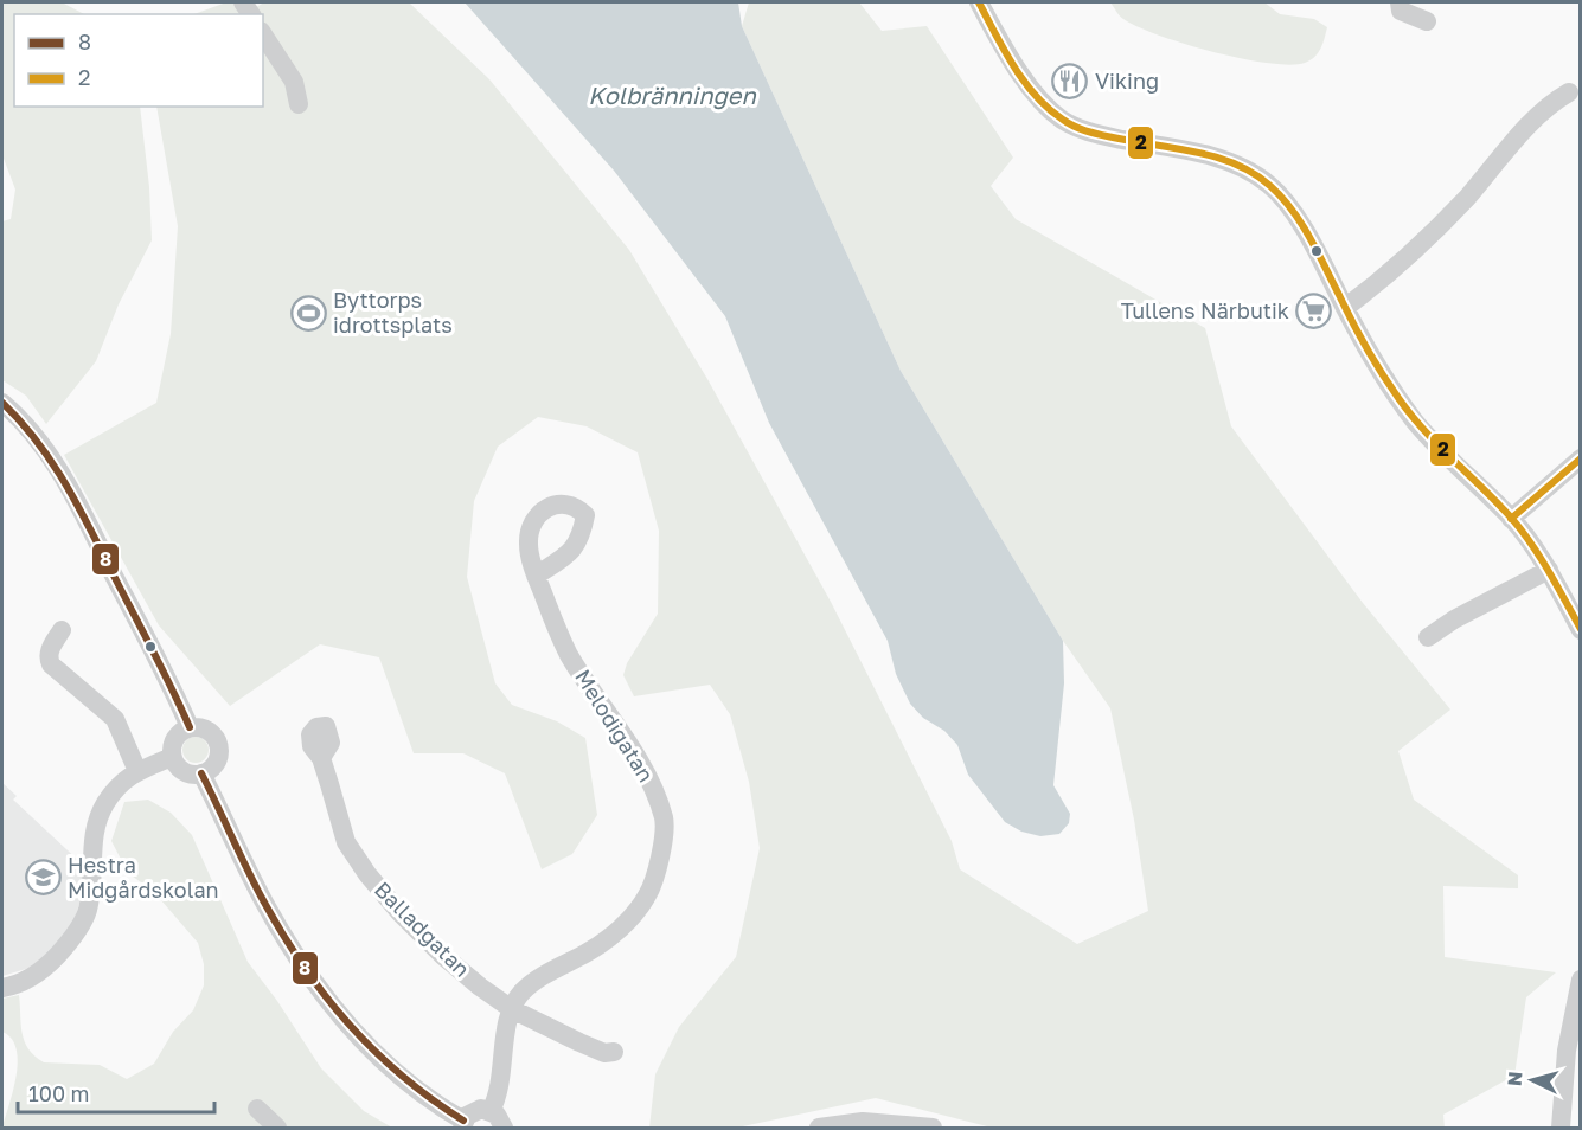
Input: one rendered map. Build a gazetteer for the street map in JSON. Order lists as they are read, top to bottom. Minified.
{"streets":{"street":["Melodigatan","Balladgatan"]},"crossings":[["Melodigatan","Balladgatan"]],"water":["Kolbränningen"],"places":{"restaurant":["Viking"],"supermarket":["Tullens Närbutik"],"sports":["Byttorps idrottsplats"],"school or university":["Hestra Midgårdskolan"]},"lines":["transit line 2","transit line 8"],"legend":["8","2"],"scale_bar":"100 m","north":"left"}
